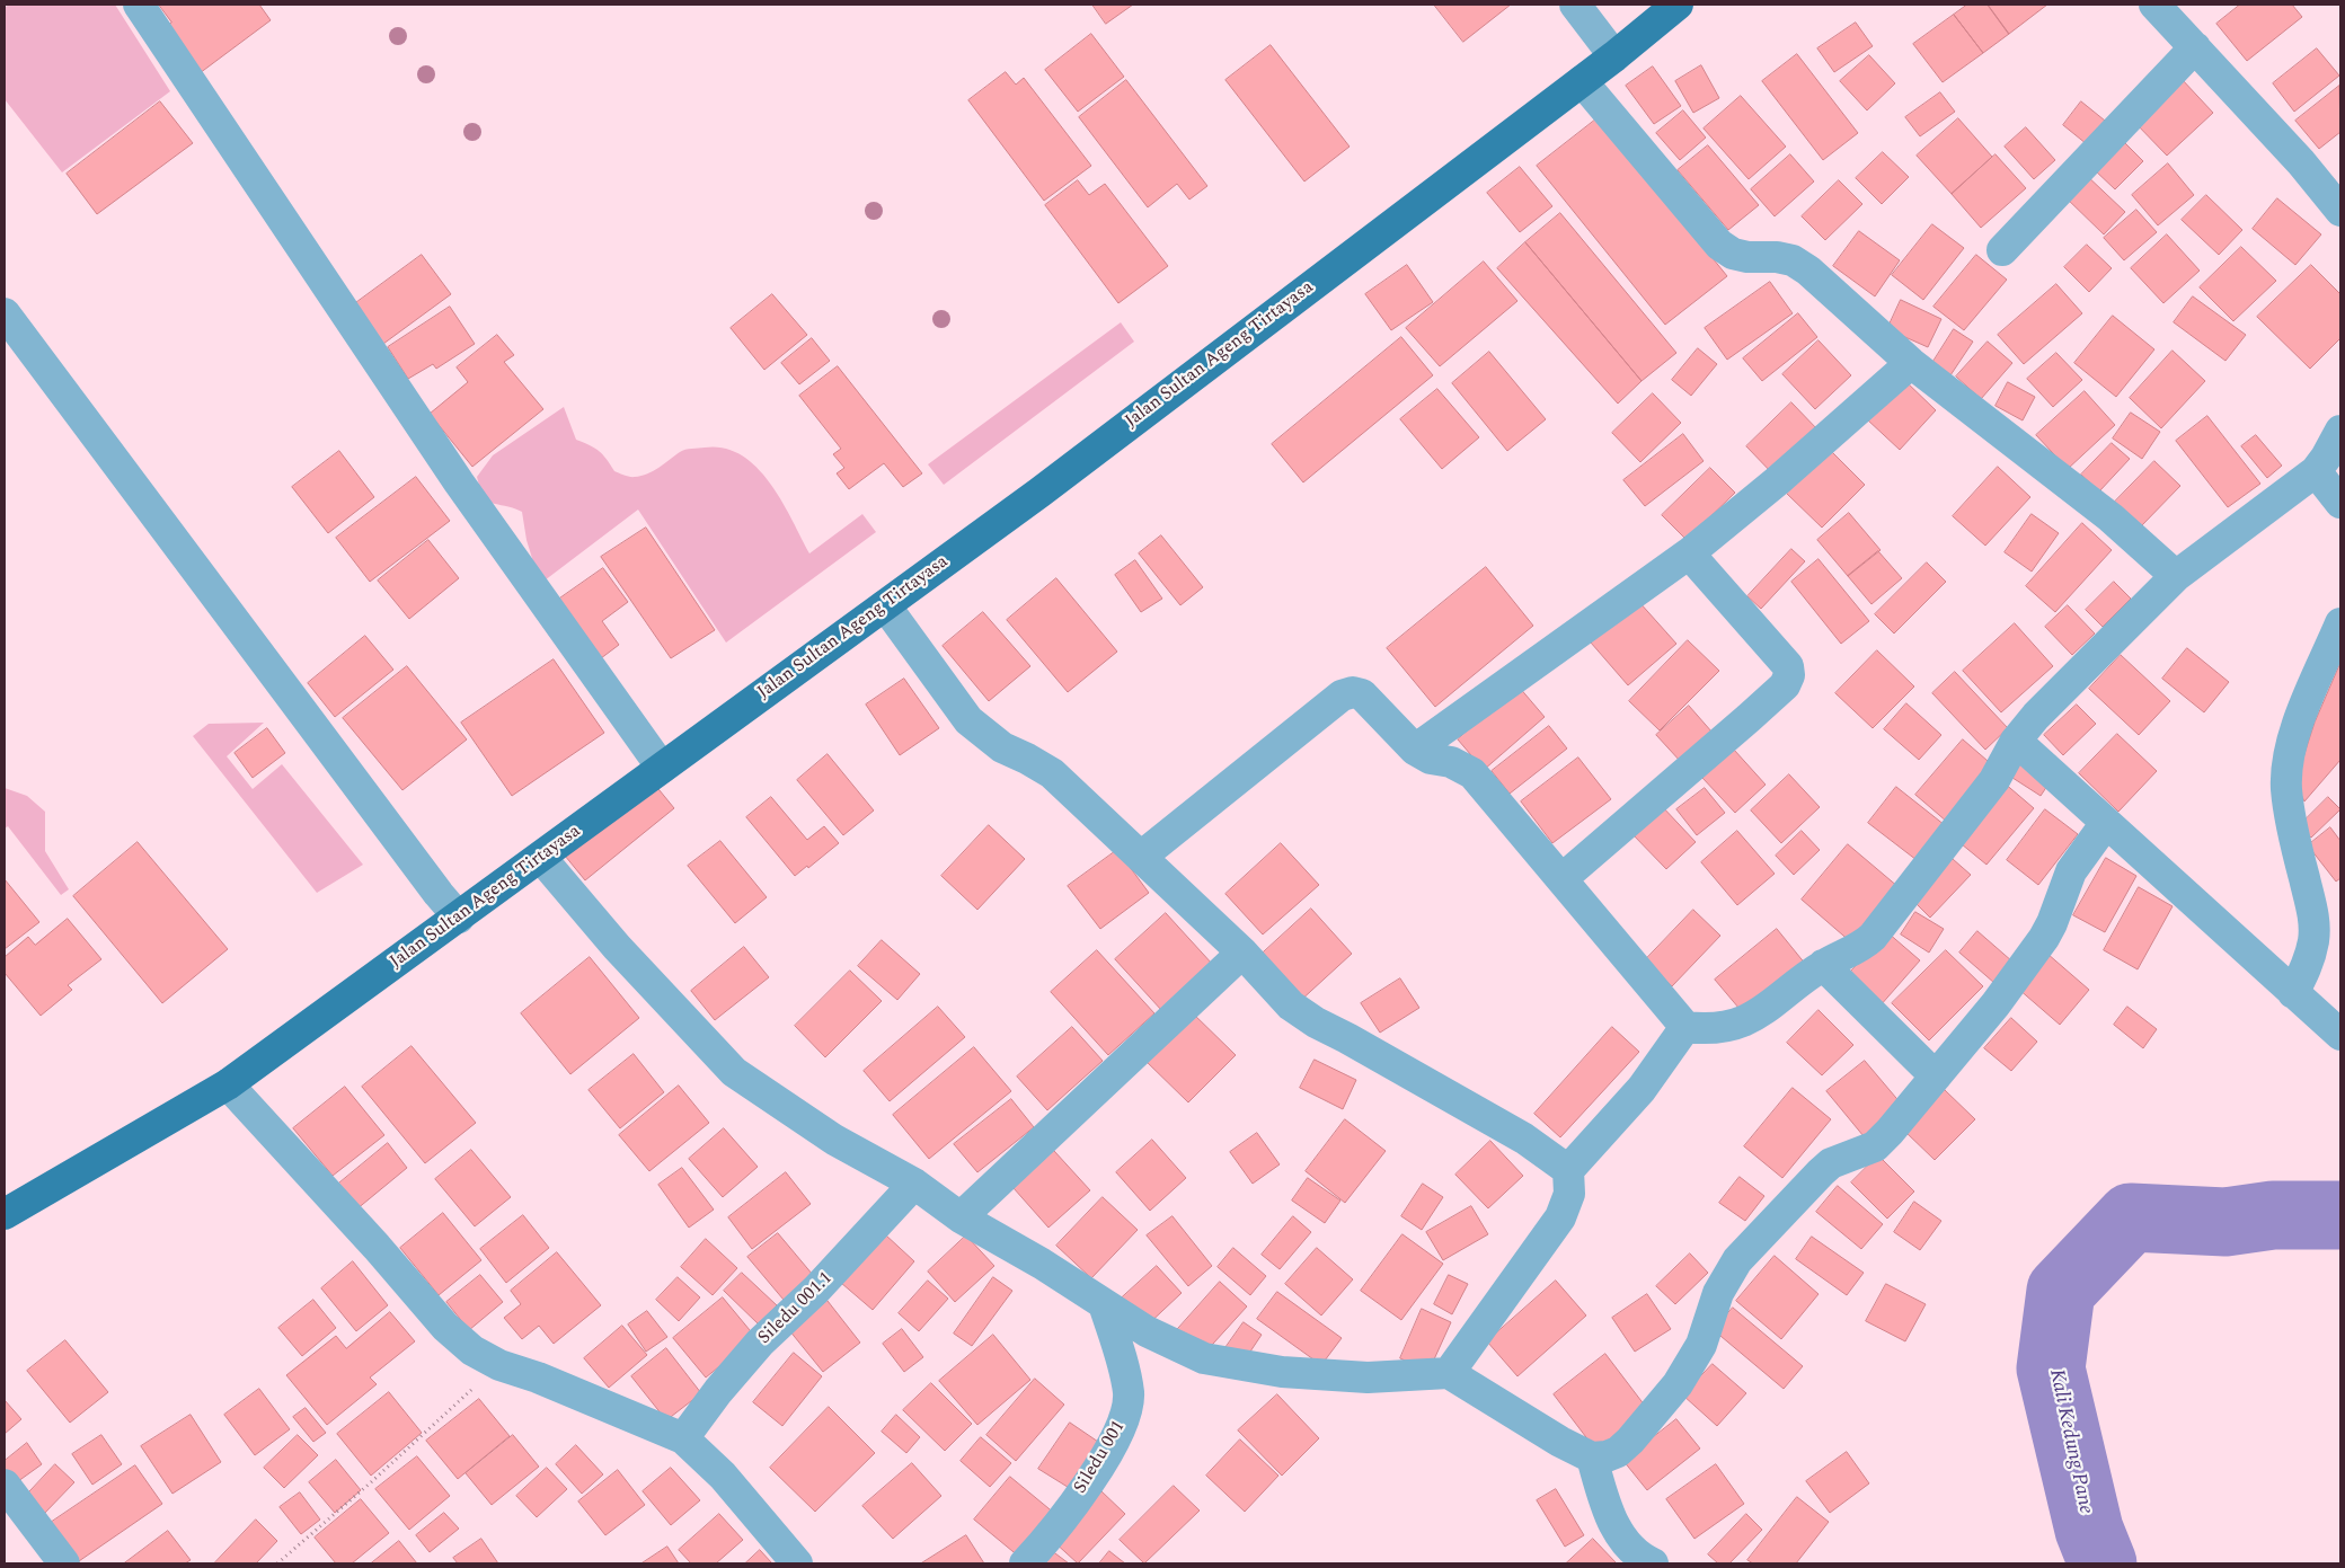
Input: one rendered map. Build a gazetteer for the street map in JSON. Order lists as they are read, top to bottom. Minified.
{"streets":{"main road":["Jalan Sultan Ageng Tirtayasa"],"street":["Siledu 001.1","Siledu 001"]},"water":["Kali Kedung Pane"]}
